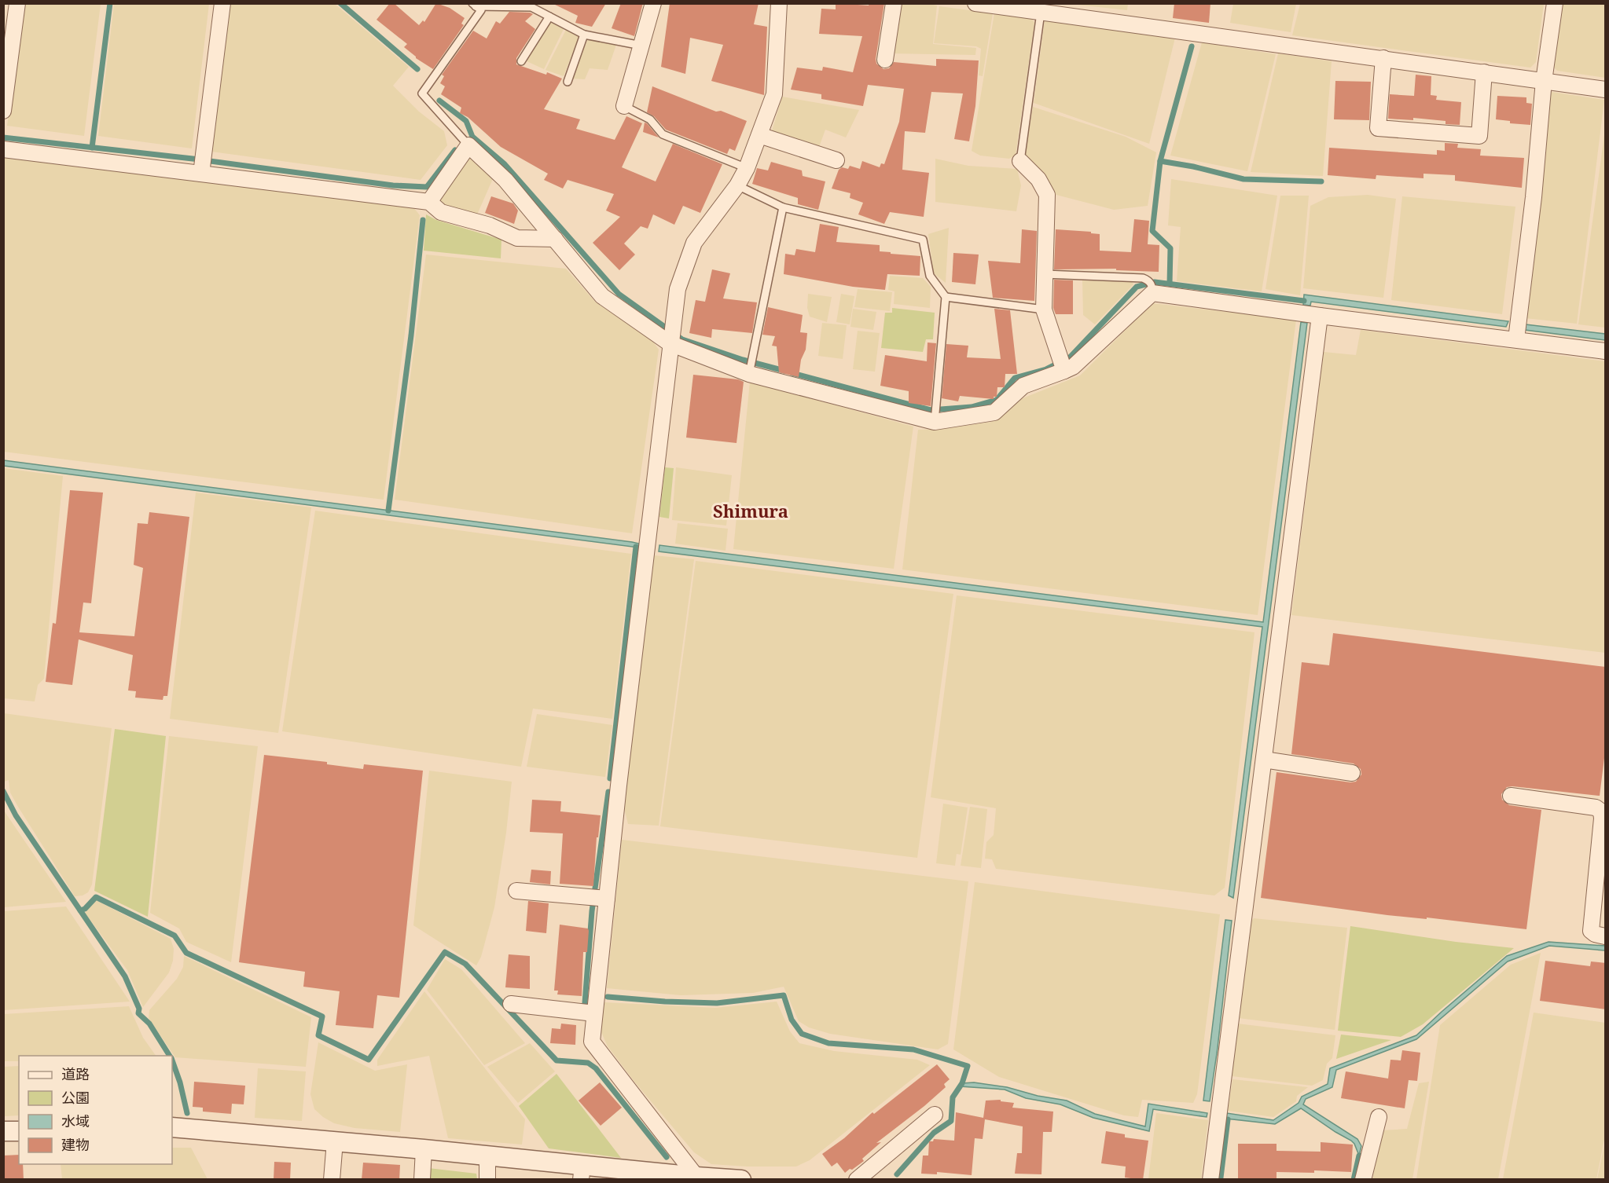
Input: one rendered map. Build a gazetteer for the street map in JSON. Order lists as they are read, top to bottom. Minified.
{"districts":["Shimura"],"legend":["道路","公園","水域","建物"]}
